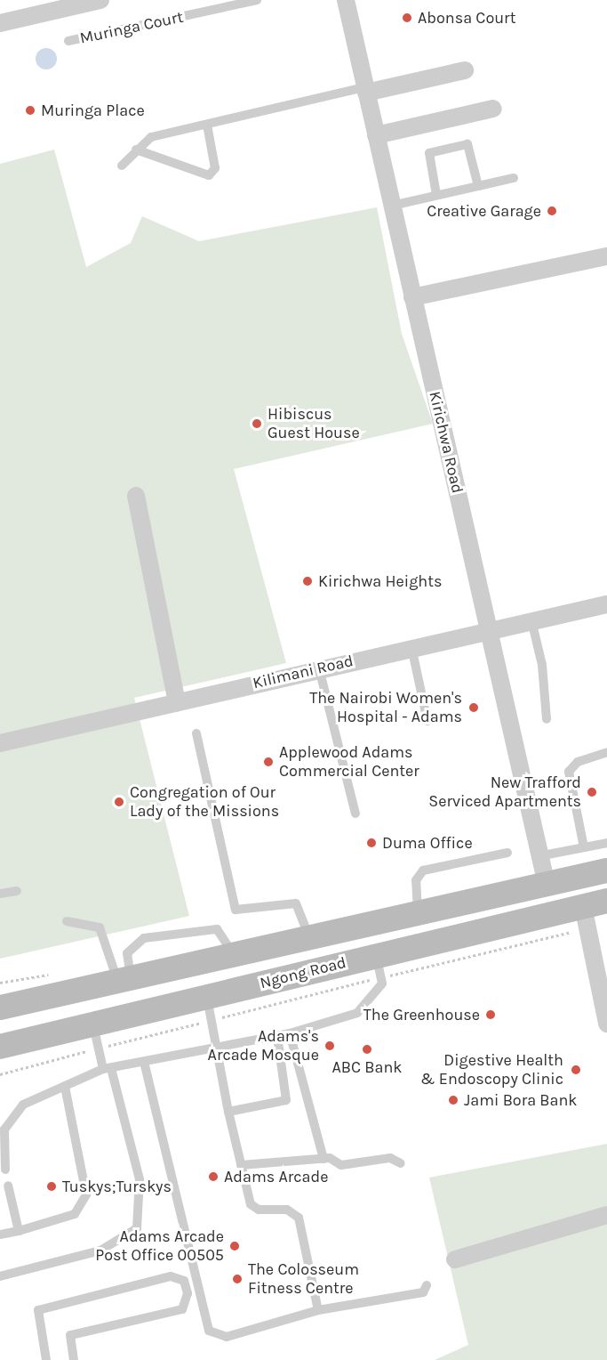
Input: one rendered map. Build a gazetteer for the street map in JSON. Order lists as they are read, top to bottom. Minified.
{"streets":{"main road":["Ngong Road"],"street":["Kirichwa Road","Kilimani Road"],"lane":["Muringa Court"]},"crossings":[["Kirichwa Road","Kilimani Road"],["Kirichwa Road","Ngong Road"]],"places":["Abonsa Court","Muringa Place","Creative Garage","Hibiscus Guest House","Kirichwa Heights","The Nairobi Women's Hospital - Adams","Applewood Adams Commercial Center","New Trafford Serviced Apartments","Congregation of Our Lady of the Missions","Duma Office","The Greenhouse","Adams's Arcade Mosque","ABC Bank","Digestive Health & Endoscopy Clinic","Jami Bora Bank","Adams Arcade","Tuskys;Turskys","Adams Arcade Post Office 00505","The Colosseum Fitness Centre"]}
